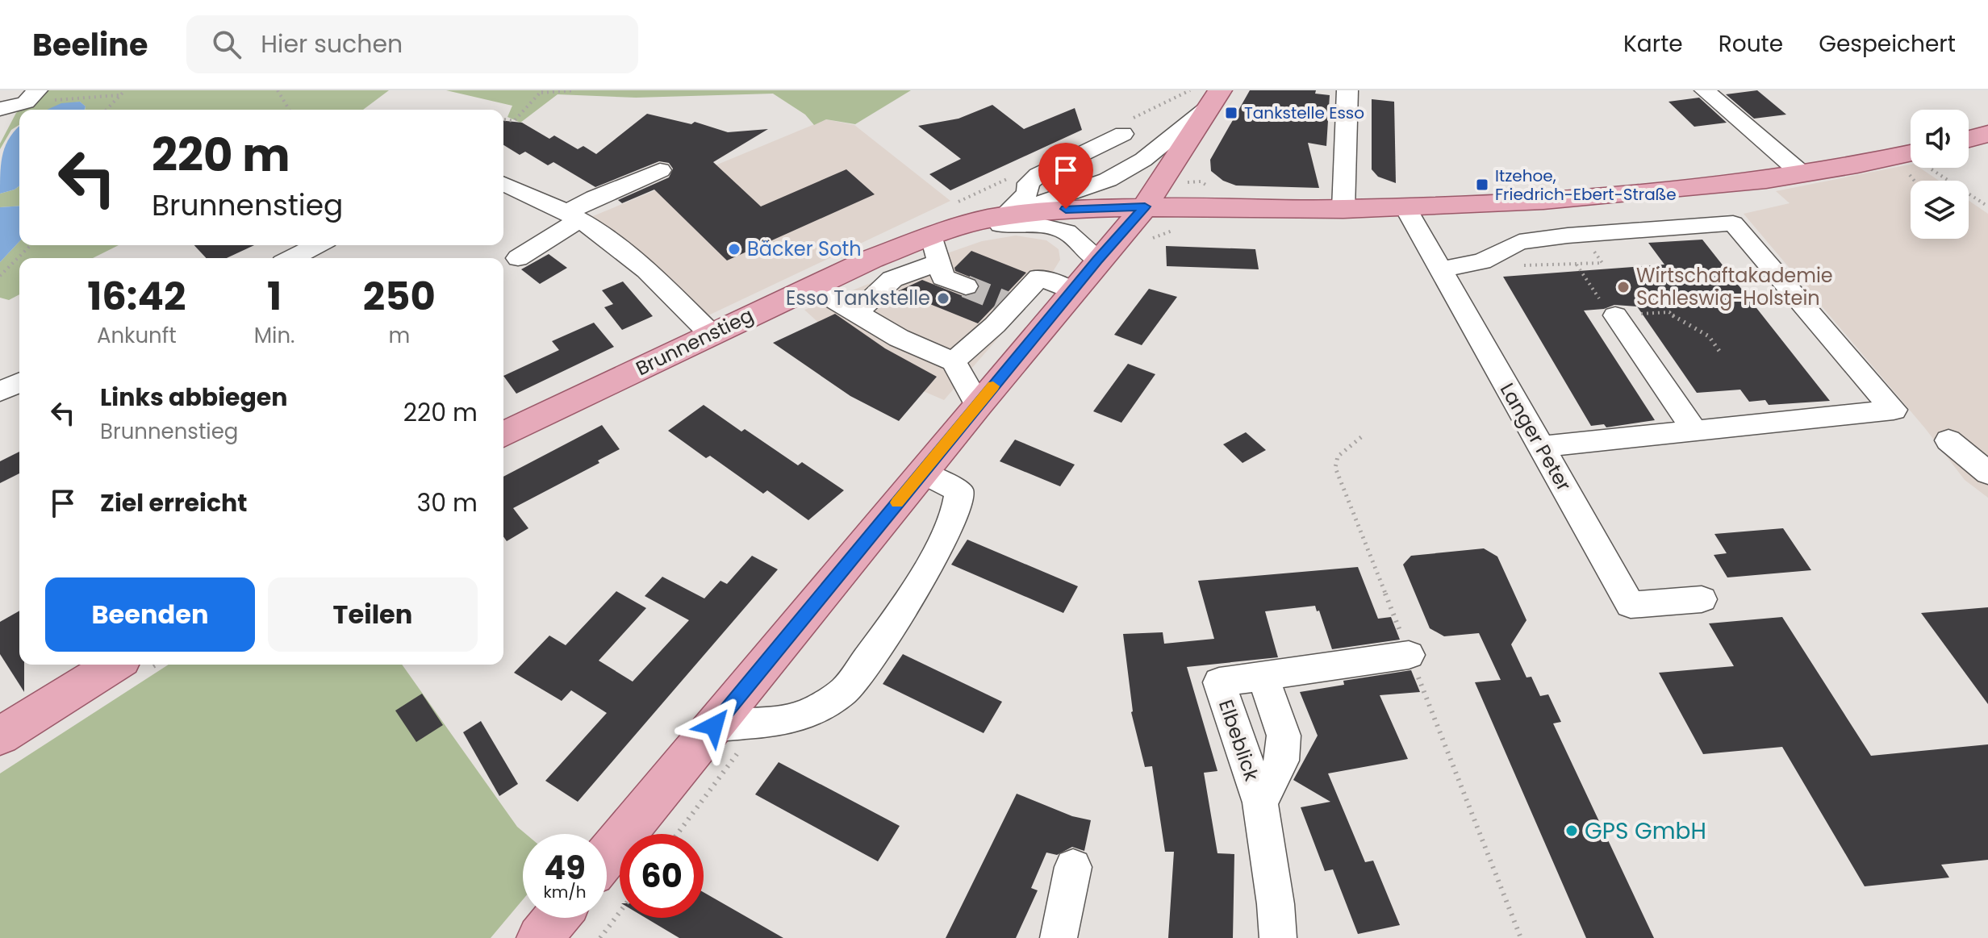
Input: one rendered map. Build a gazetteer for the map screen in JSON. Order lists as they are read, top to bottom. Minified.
{"streets":{"main road":["Brunnenstieg"],"street":["Langer Peter","Elbeblick"]},"places":{"transit":["Tankstelle Esso","Itzehoe, Friedrich-Ebert-Straße"],"other":["Bäcker Soth","Wirtschaftakademie Schleswig-Holstein","Esso Tankstelle","GPS GmbH"]},"page":{"header":"Beeline","search":"Hier suchen","nav":["Karte","Route","Gespeichert"],"turn":["220 m","Brunnenstieg"],"eta":["16:42","Ankunft","1","Min.","250","m"],"list":[{"name":"Links abbiegen","note":"Brunnenstieg","value":"220 m"},{"name":"Ziel erreicht","value":"30 m"}],"buttons":["Beenden","Teilen"],"speed":"49 km/h","limit":"60"}}
